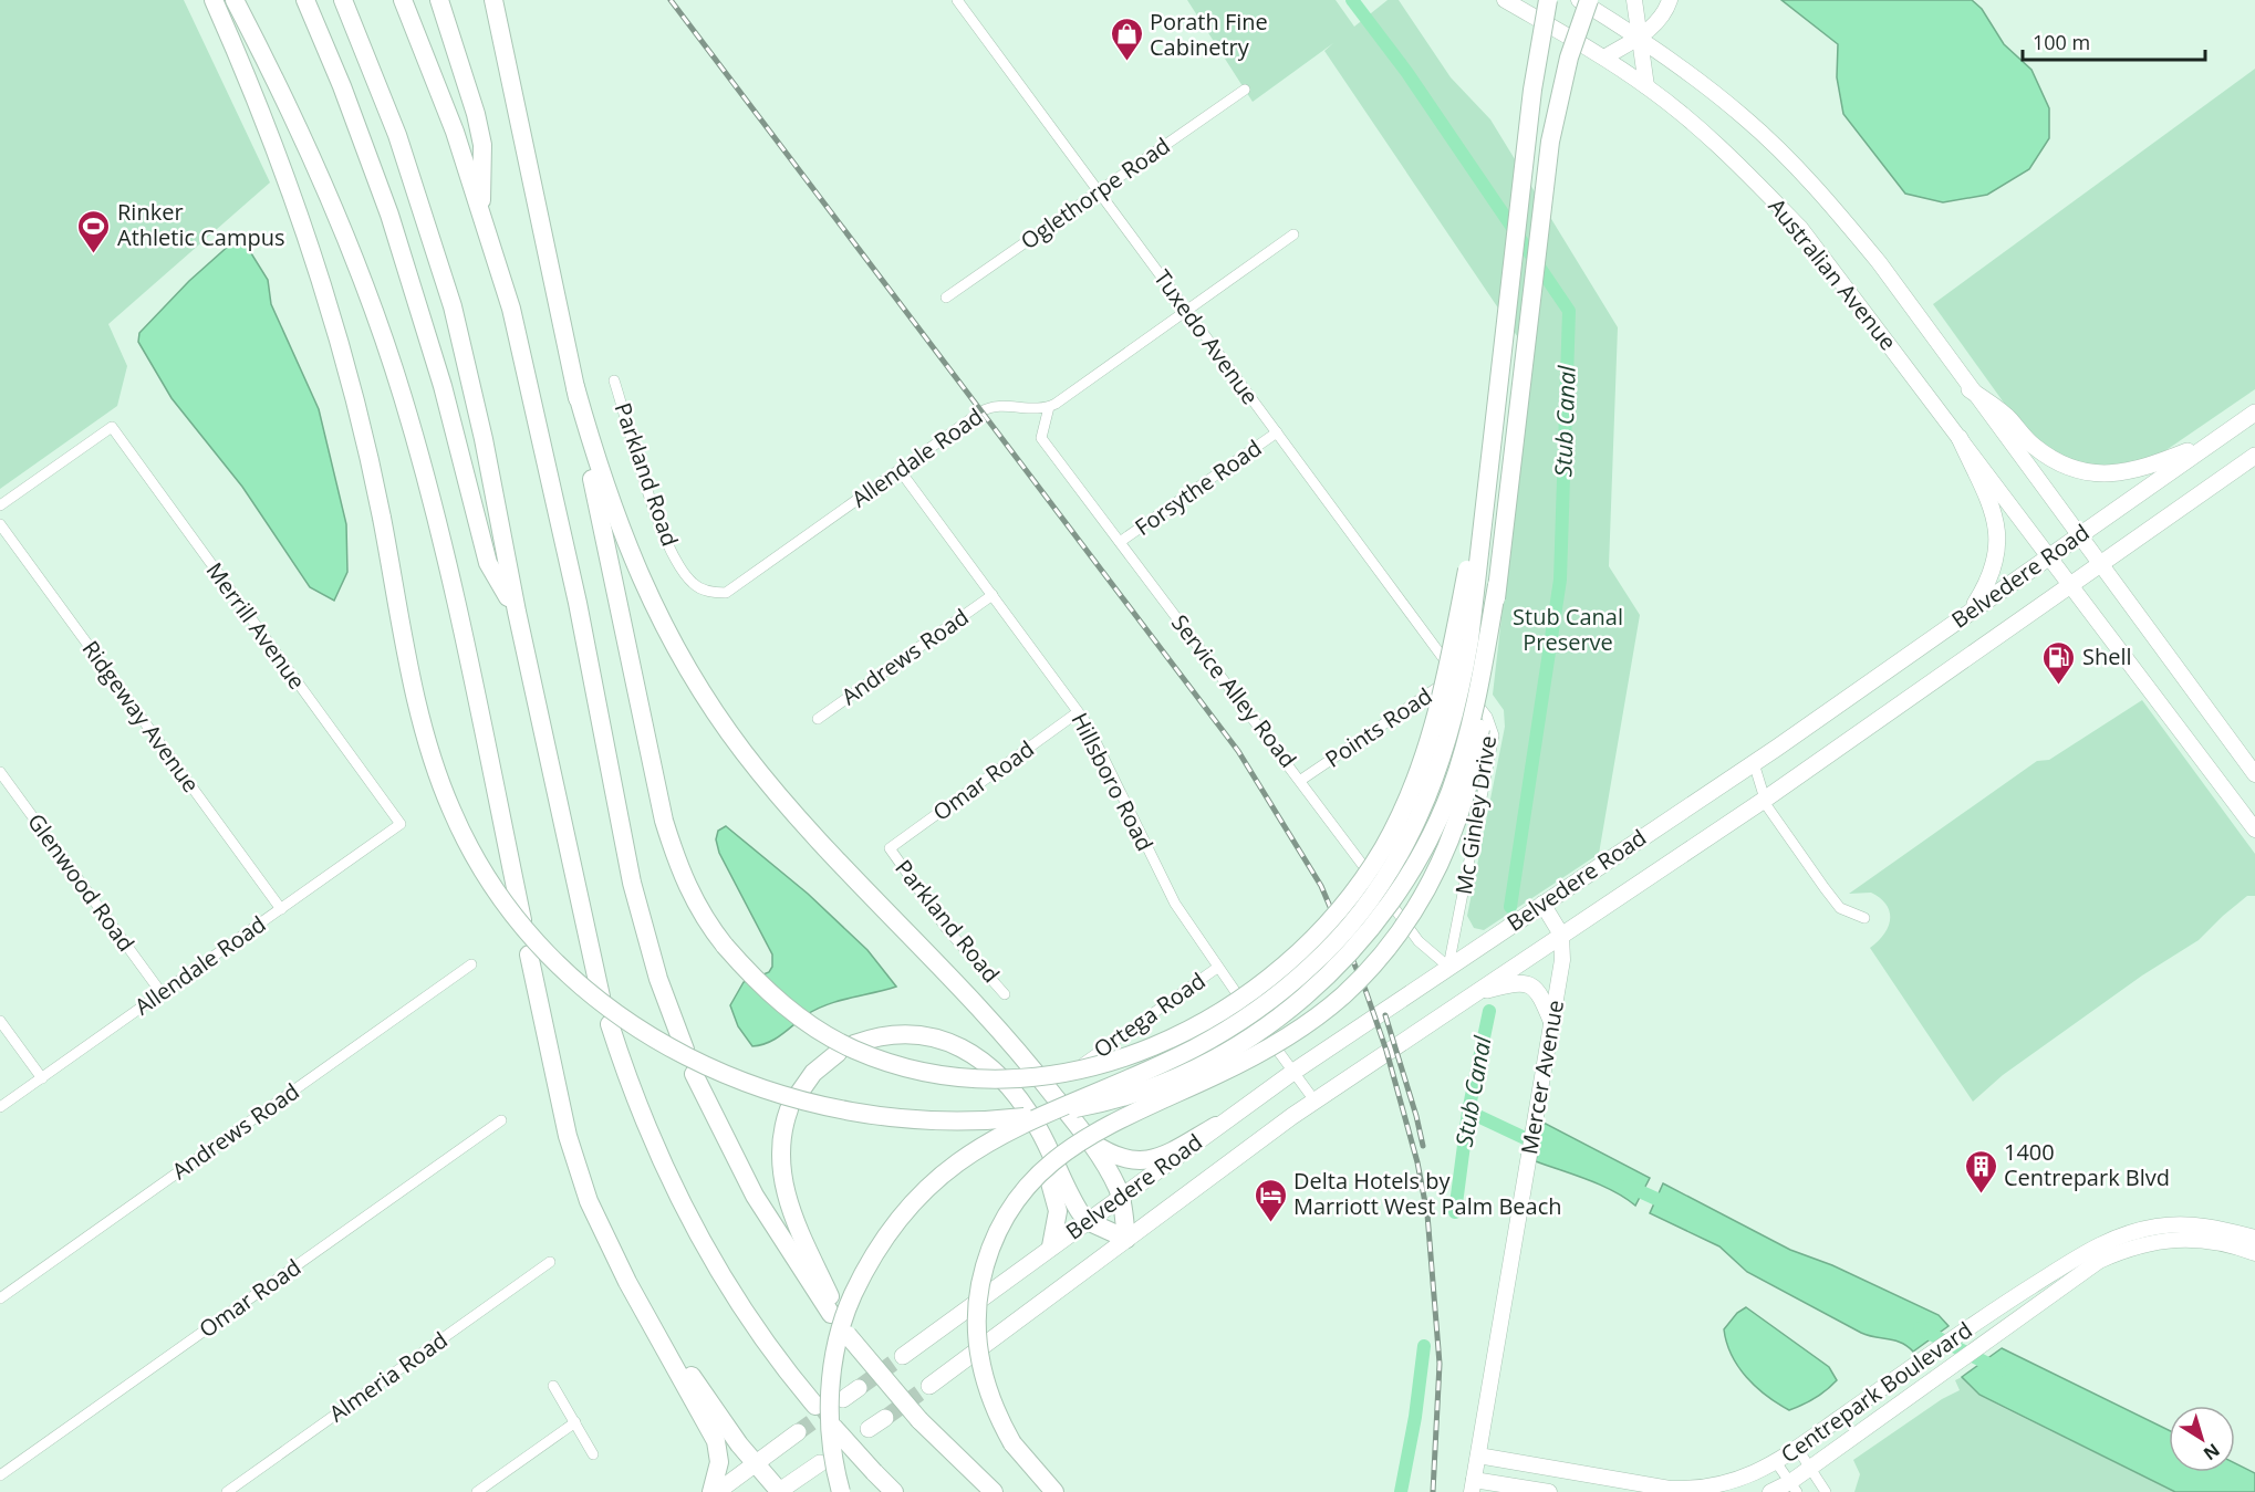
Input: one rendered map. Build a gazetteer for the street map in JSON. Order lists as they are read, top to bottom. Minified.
{"streets":{"main road":["Belvedere Road"],"street":["Oglethorpe Road","Australian Avenue","Tuxedo Avenue","Allendale Road","Parkland Road","Forsythe Road","Merrill Avenue","Andrews Road","Service Alley Road","Ridgeway Avenue","Points Road","Omar Road","Hillsboro Road","Mc Ginley Drive","Glenwood Road","Ortega Road","Mercer Avenue","Almeria Road","Centrepark Boulevard"]},"crossings":[["Oglethorpe Road","Tuxedo Avenue"],["Australian Avenue","Belvedere Road"],["Tuxedo Avenue","Forsythe Road"],["Tuxedo Avenue","Points Road"],["Tuxedo Avenue","Mc Ginley Drive"],["Allendale Road","Parkland Road"],["Allendale Road","Merrill Avenue"],["Allendale Road","Service Alley Road"],["Allendale Road","Ridgeway Avenue"],["Allendale Road","Hillsboro Road"],["Allendale Road","Glenwood Road"],["Parkland Road","Omar Road"],["Forsythe Road","Service Alley Road"],["Belvedere Road","Service Alley Road"],["Belvedere Road","Hillsboro Road"],["Belvedere Road","Mc Ginley Drive"],["Belvedere Road","Mercer Avenue"],["Andrews Road","Hillsboro Road"],["Service Alley Road","Points Road"],["Service Alley Road","Mc Ginley Drive"],["Points Road","Mc Ginley Drive"],["Omar Road","Hillsboro Road"],["Hillsboro Road","Ortega Road"],["Mercer Avenue","Centrepark Boulevard"]],"water":["Stub Canal"],"parks":["Stub Canal Preserve"],"places":{"shop":["Porath Fine Cabinetry"],"sports":["Rinker Athletic Campus"],"fuel station":["Shell"],"building":["1400 Centrepark Blvd"],"hotel":["Delta Hotels by Marriott West Palm Beach"]},"scale_bar":"100 m","north":"bottom right"}
